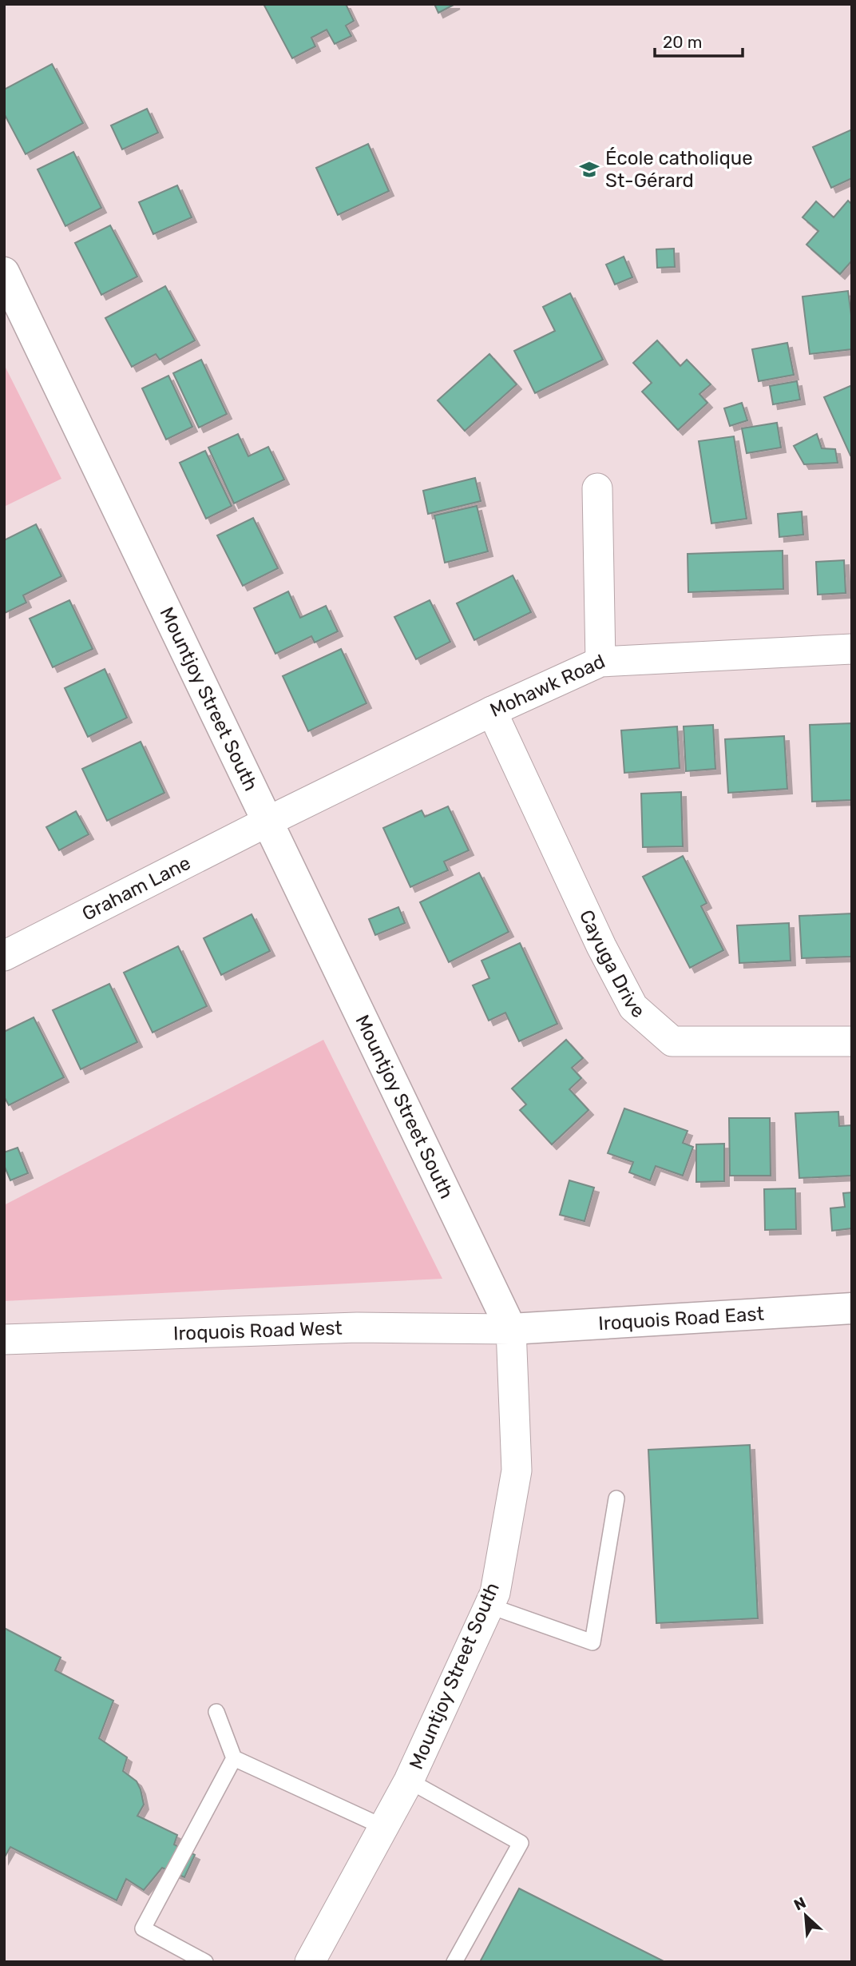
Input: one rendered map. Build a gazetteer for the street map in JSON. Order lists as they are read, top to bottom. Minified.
{"streets":{"street":["Mohawk Road","Mountjoy Street South","Graham Lane","Cayuga Drive","Iroquois Road East","Iroquois Road West"]},"crossings":[["Mohawk Road","Mountjoy Street South"],["Mohawk Road","Graham Lane"],["Mohawk Road","Cayuga Drive"],["Mountjoy Street South","Graham Lane"],["Mountjoy Street South","Iroquois Road East"],["Mountjoy Street South","Iroquois Road West"],["Iroquois Road East","Iroquois Road West"]],"places":{"school or university":["École catholique St-Gérard"]},"scale_bar":"20 m","north":"top left"}
